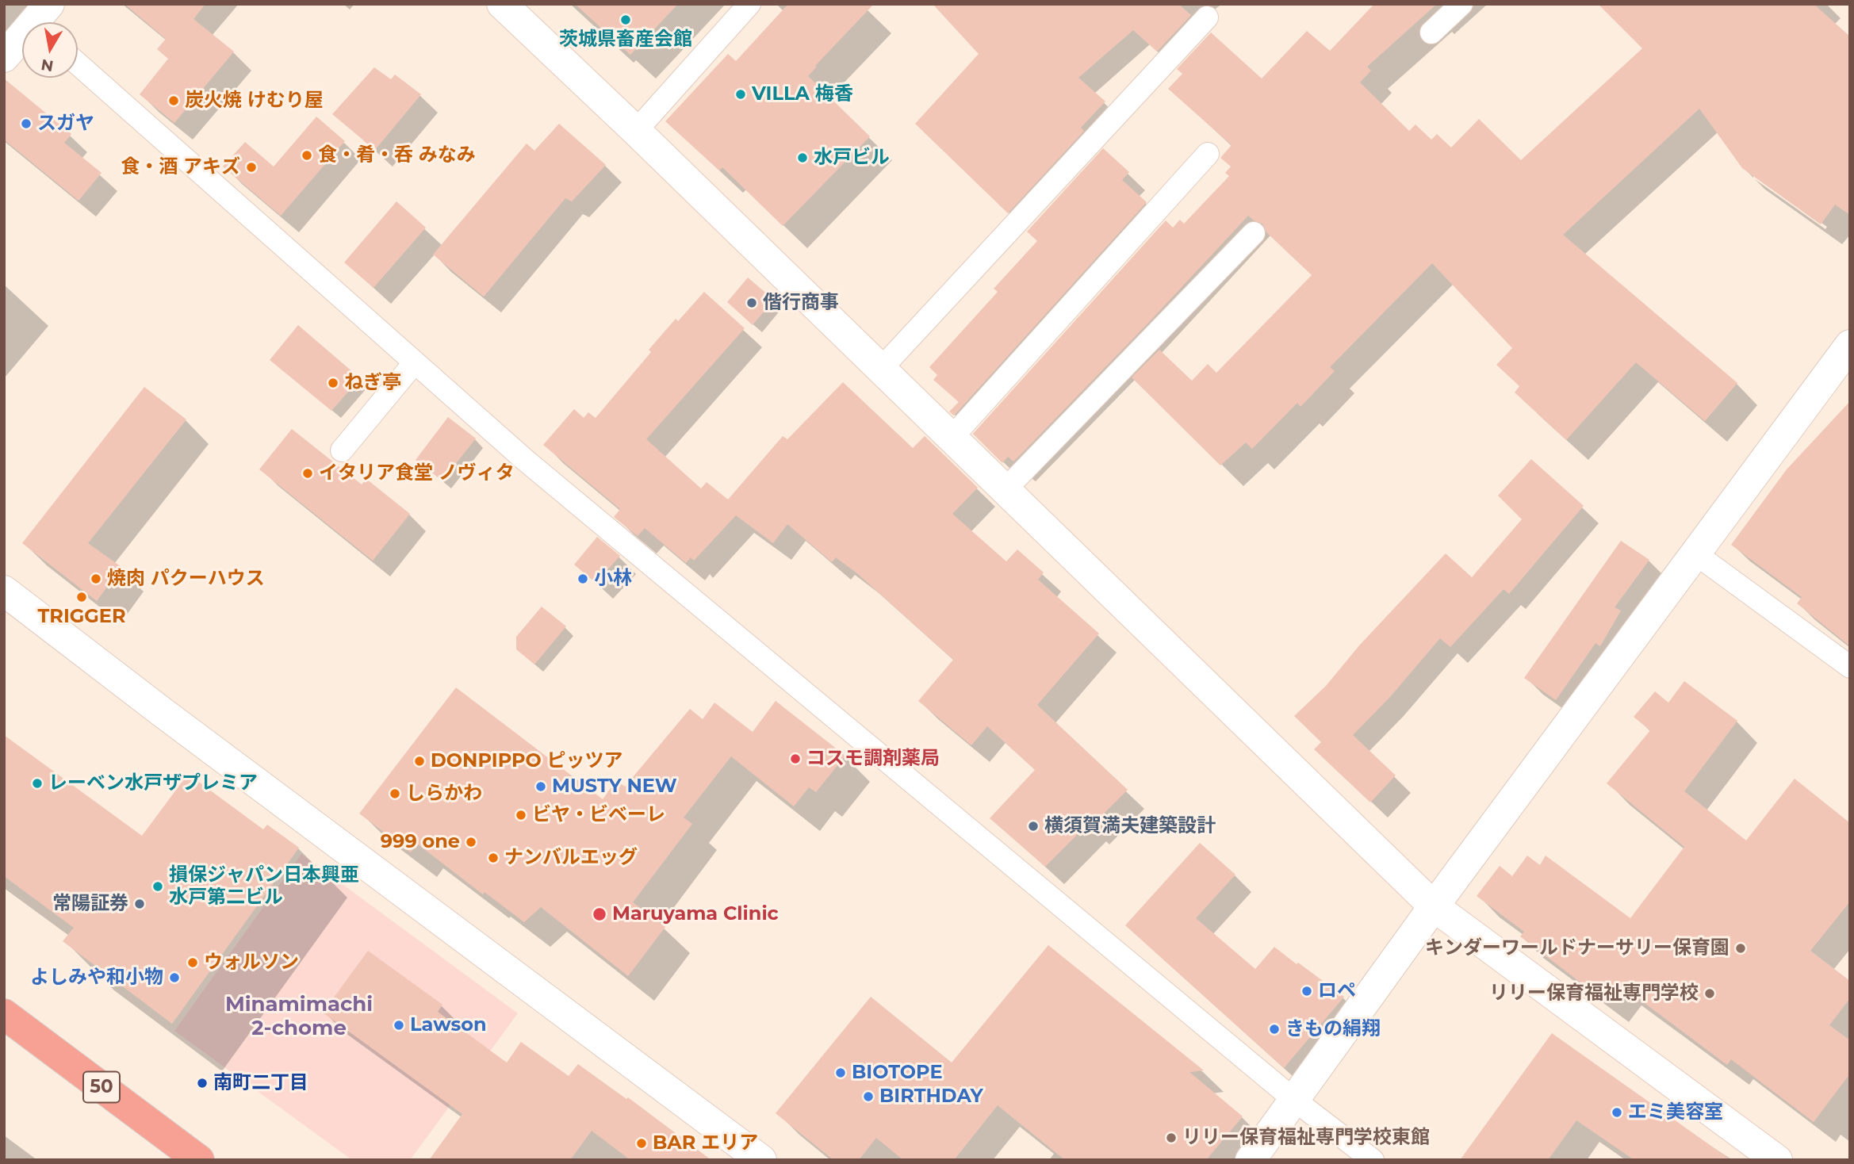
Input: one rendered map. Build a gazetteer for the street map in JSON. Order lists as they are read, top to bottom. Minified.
{"streets":{"highway":["50"]},"districts":["Minamimachi 2-chome"],"places":["茨城県畜産会館","VILLA 梅香","炭火焼 けむり屋","スガヤ","食・肴・呑 みなみ","水戸ビル","食・酒 アキズ","偕行商事","ねぎ亭","イタリア食堂 ノヴィタ","焼肉 パクーハウス","小林","TRIGGER","コスモ調剤薬局","DONPIPPO ピッツア","レーベン水戸ザプレミア","MUSTY NEW","しらかわ","ビヤ・ビベーレ","横須賀満夫建築設計","999 one","ナンバルエッグ","損保ジャパン日本興亜 水戸第二ビル","常陽証券","Maruyama Clinic","キンダーワールドナーサリー保育園","ウォルソン","よしみや和小物","ロペ","リリー保育福祉専門学校","Lawson","きもの絹翔","BIOTOPE","南町二丁目","BIRTHDAY","エミ美容室","リリー保育福祉専門学校東館","BAR エリア"],"north":"bottom"}
